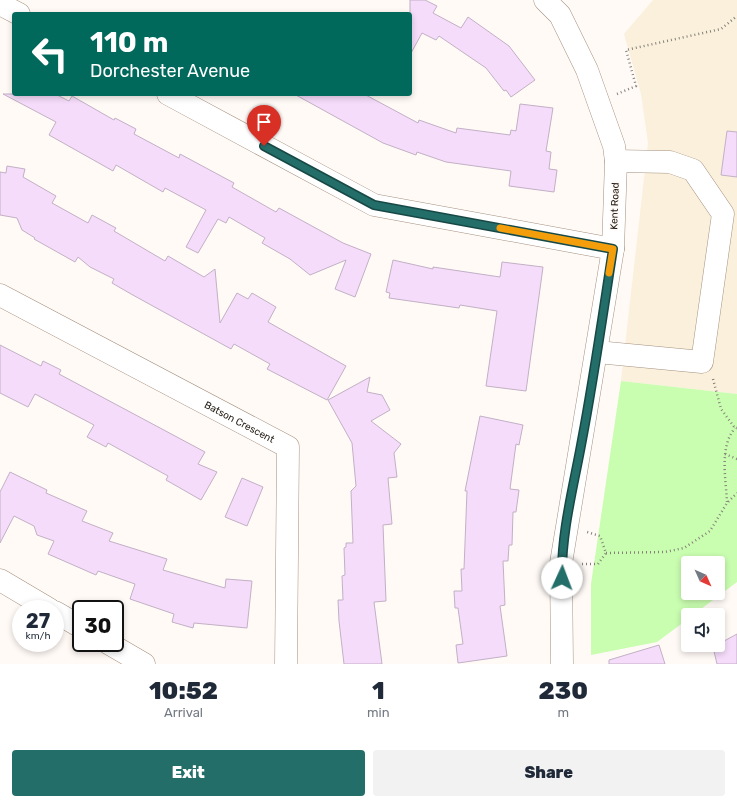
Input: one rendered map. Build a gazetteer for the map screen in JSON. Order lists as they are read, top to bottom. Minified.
{"streets":{"street":["Kent Road","Batson Crescent"]},"north":"bottom right","page":{"turn":["110 m","Dorchester Avenue"],"speed":"27 km/h","limit":"30","eta":["10:52","Arrival","1","min","230","m"],"buttons":["Exit","Share"]}}
